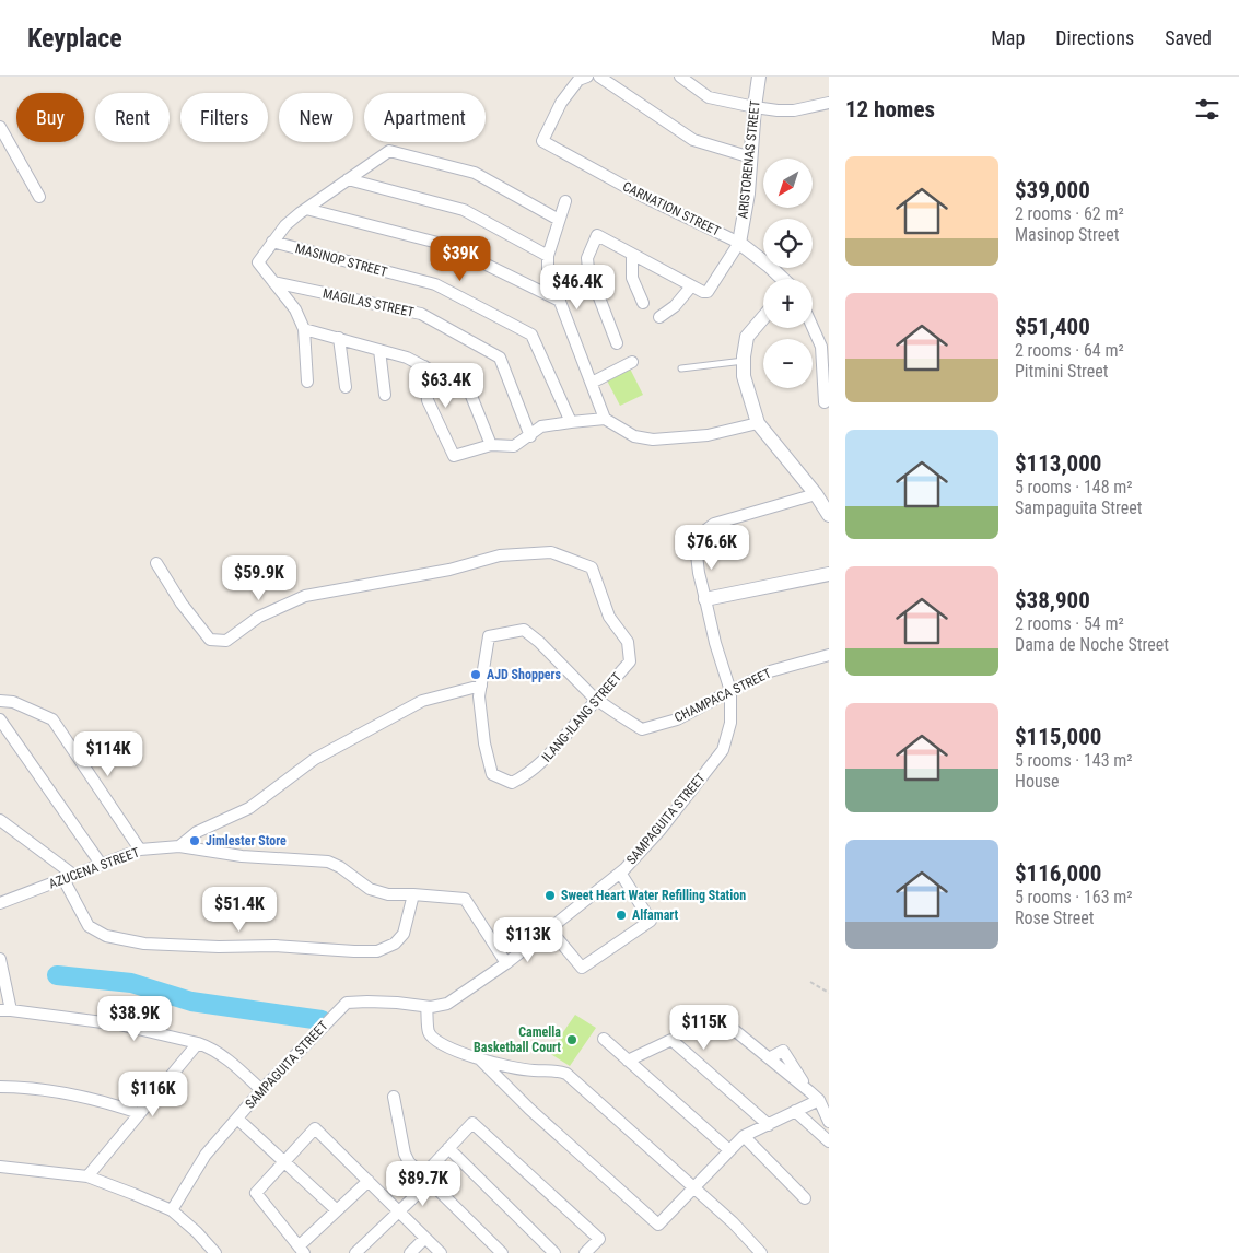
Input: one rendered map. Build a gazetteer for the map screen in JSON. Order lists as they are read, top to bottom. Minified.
{"streets":{"street":["ARISTORENAS STREET","CARNATION STREET","MASINOP STREET","MAGILAS STREET","CHAMPACA STREET","ILANG-ILANG STREET","SAMPAGUITA STREET","AZUCENA STREET"]},"crossings":[["ARISTORENAS STREET","CARNATION STREET"],["CHAMPACA STREET","ILANG-ILANG STREET"],["CHAMPACA STREET","SAMPAGUITA STREET"],["SAMPAGUITA STREET","AZUCENA STREET"]],"places":["AJD Shoppers","Jimlester Store","Sweet Heart Water Refilling Station","Alfamart","Camella Basketball Court"],"north":"bottom left","page":{"header":"Keyplace","nav":["Map","Directions","Saved"],"heading":"12 homes","chip":["Buy","Rent","Filters","New","Apartment"],"list":[{"name":"$39,000","note":"2 rooms · 62 m² · Masinop Street"},{"name":"$51,400","note":"2 rooms · 64 m² · Pitmini Street"},{"name":"$113,000","note":"5 rooms · 148 m² · Sampaguita Street"},{"name":"$38,900","note":"2 rooms · 54 m² · Dama de Noche Street"},{"name":"$115,000","note":"5 rooms · 143 m² · House"},{"name":"$116,000","note":"5 rooms · 163 m² · Rose Street"}],"map_buttons":["+","−"],"price":["$39K","$46.4K","$63.4K","$76.6K","$59.9K","$114K","$51.4K","$113K","$38.9K","$115K","$116K","$89.7K"]}}
